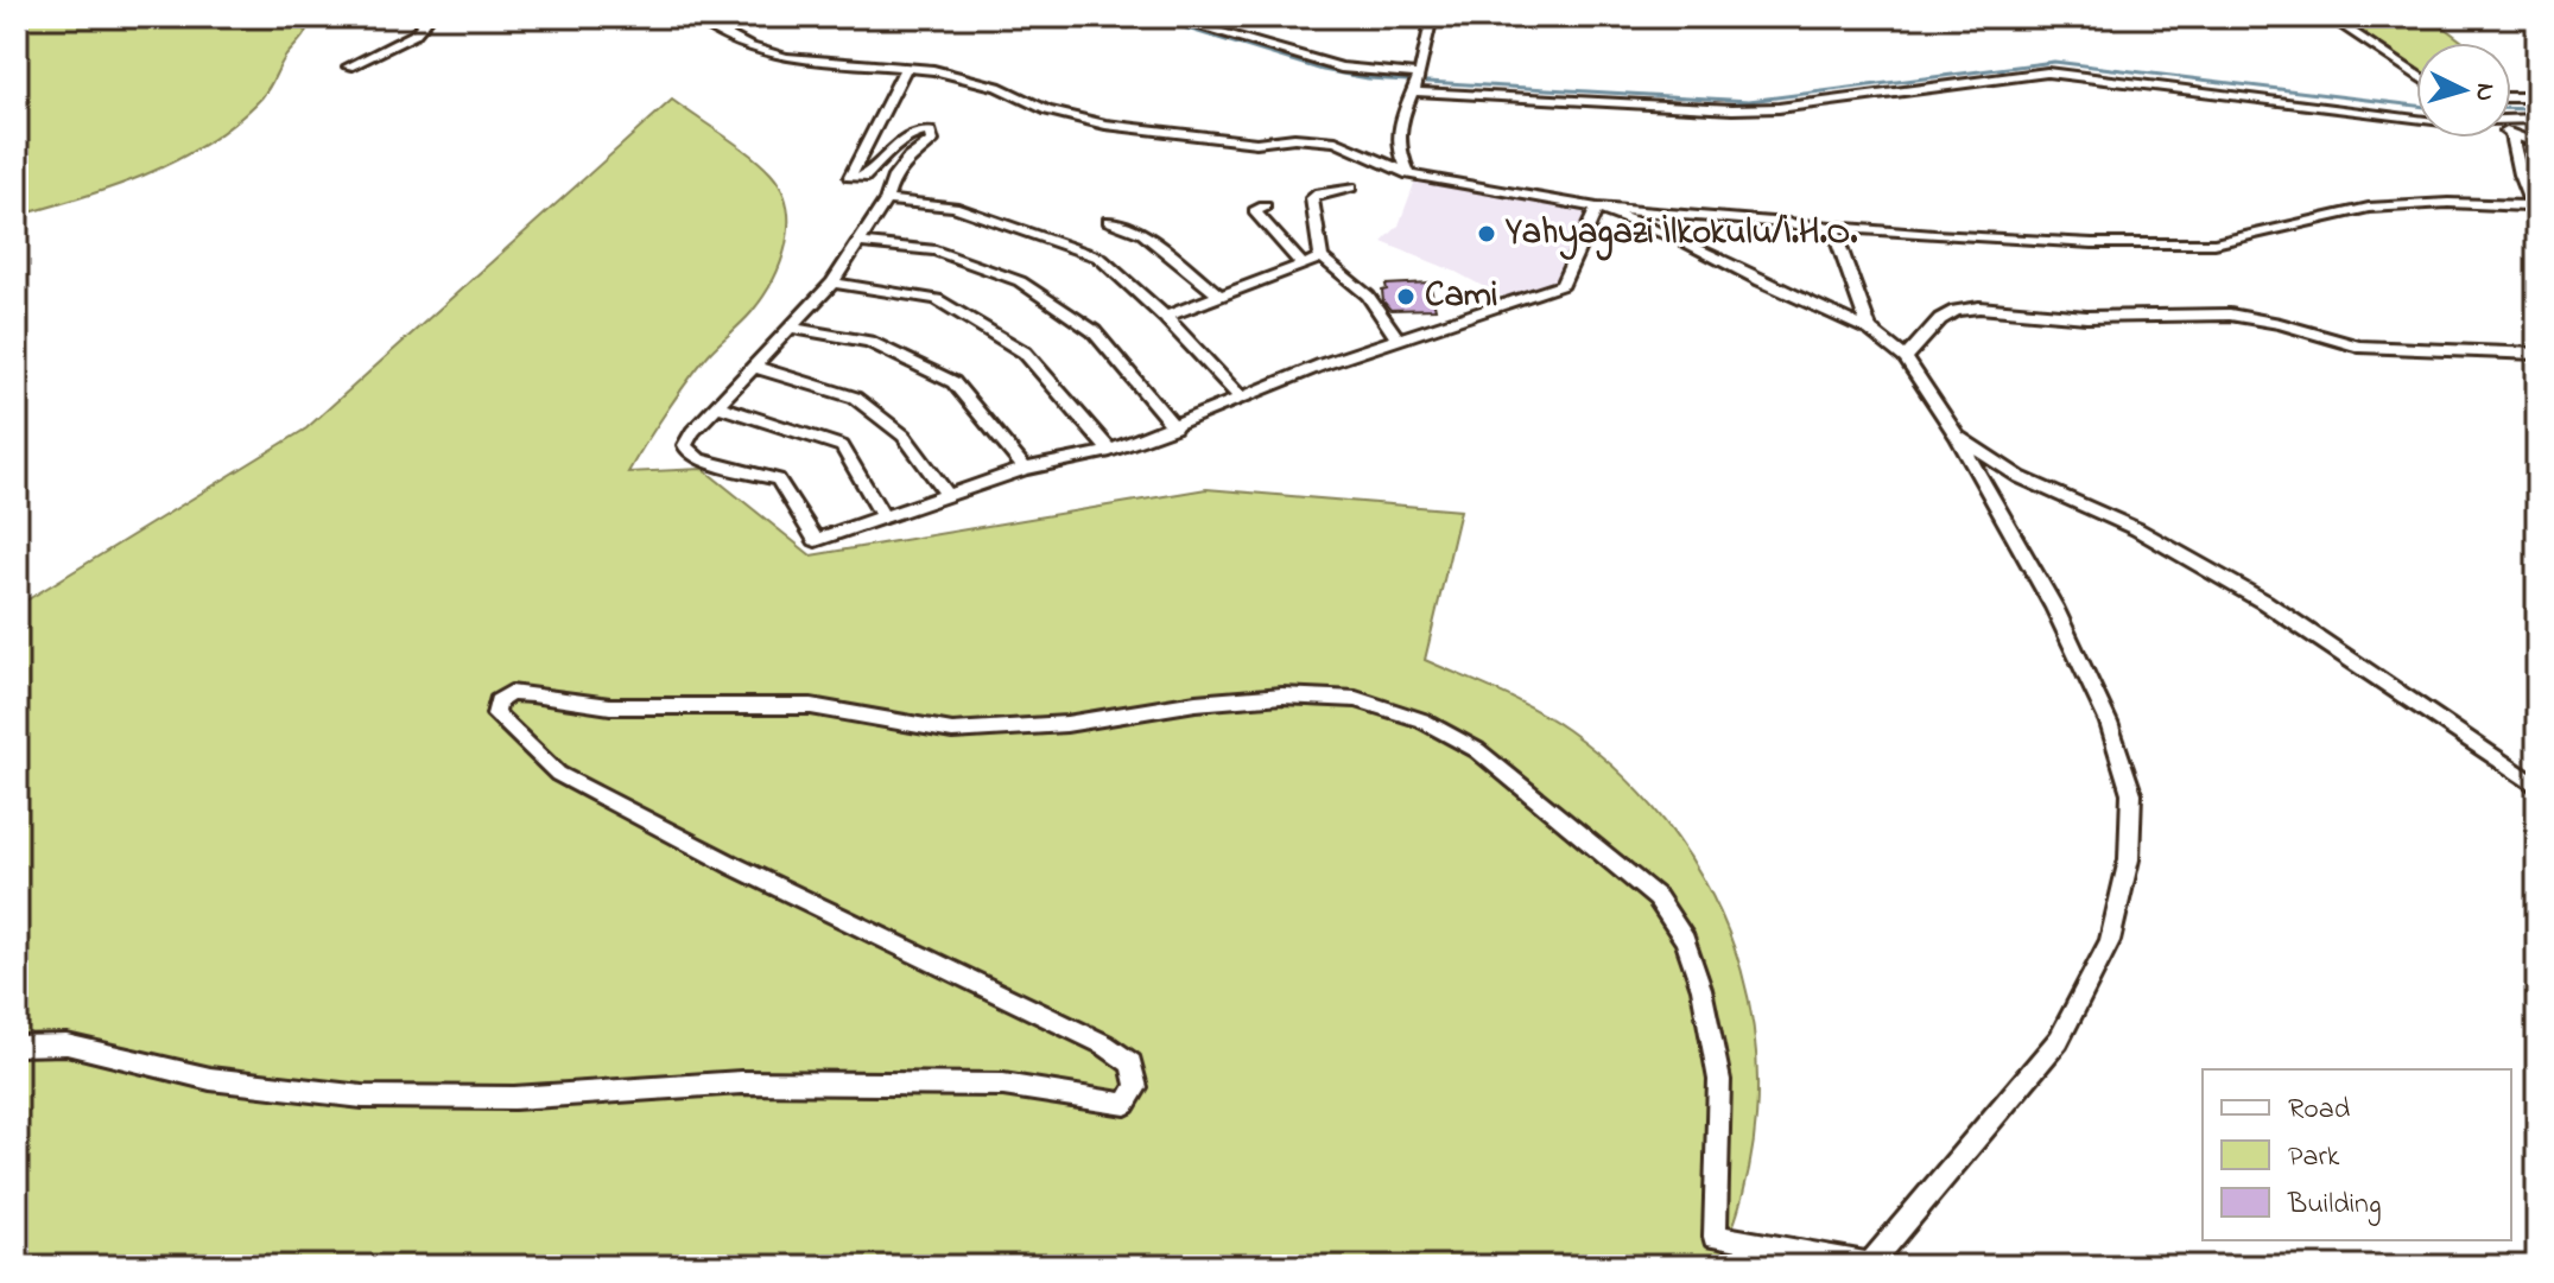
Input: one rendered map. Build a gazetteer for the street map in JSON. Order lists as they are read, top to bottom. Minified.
{"places":["Yahyagazi İlkokulu/İ.H.O.","Cami"],"legend":["Road","Park","Building"],"north":"right"}
